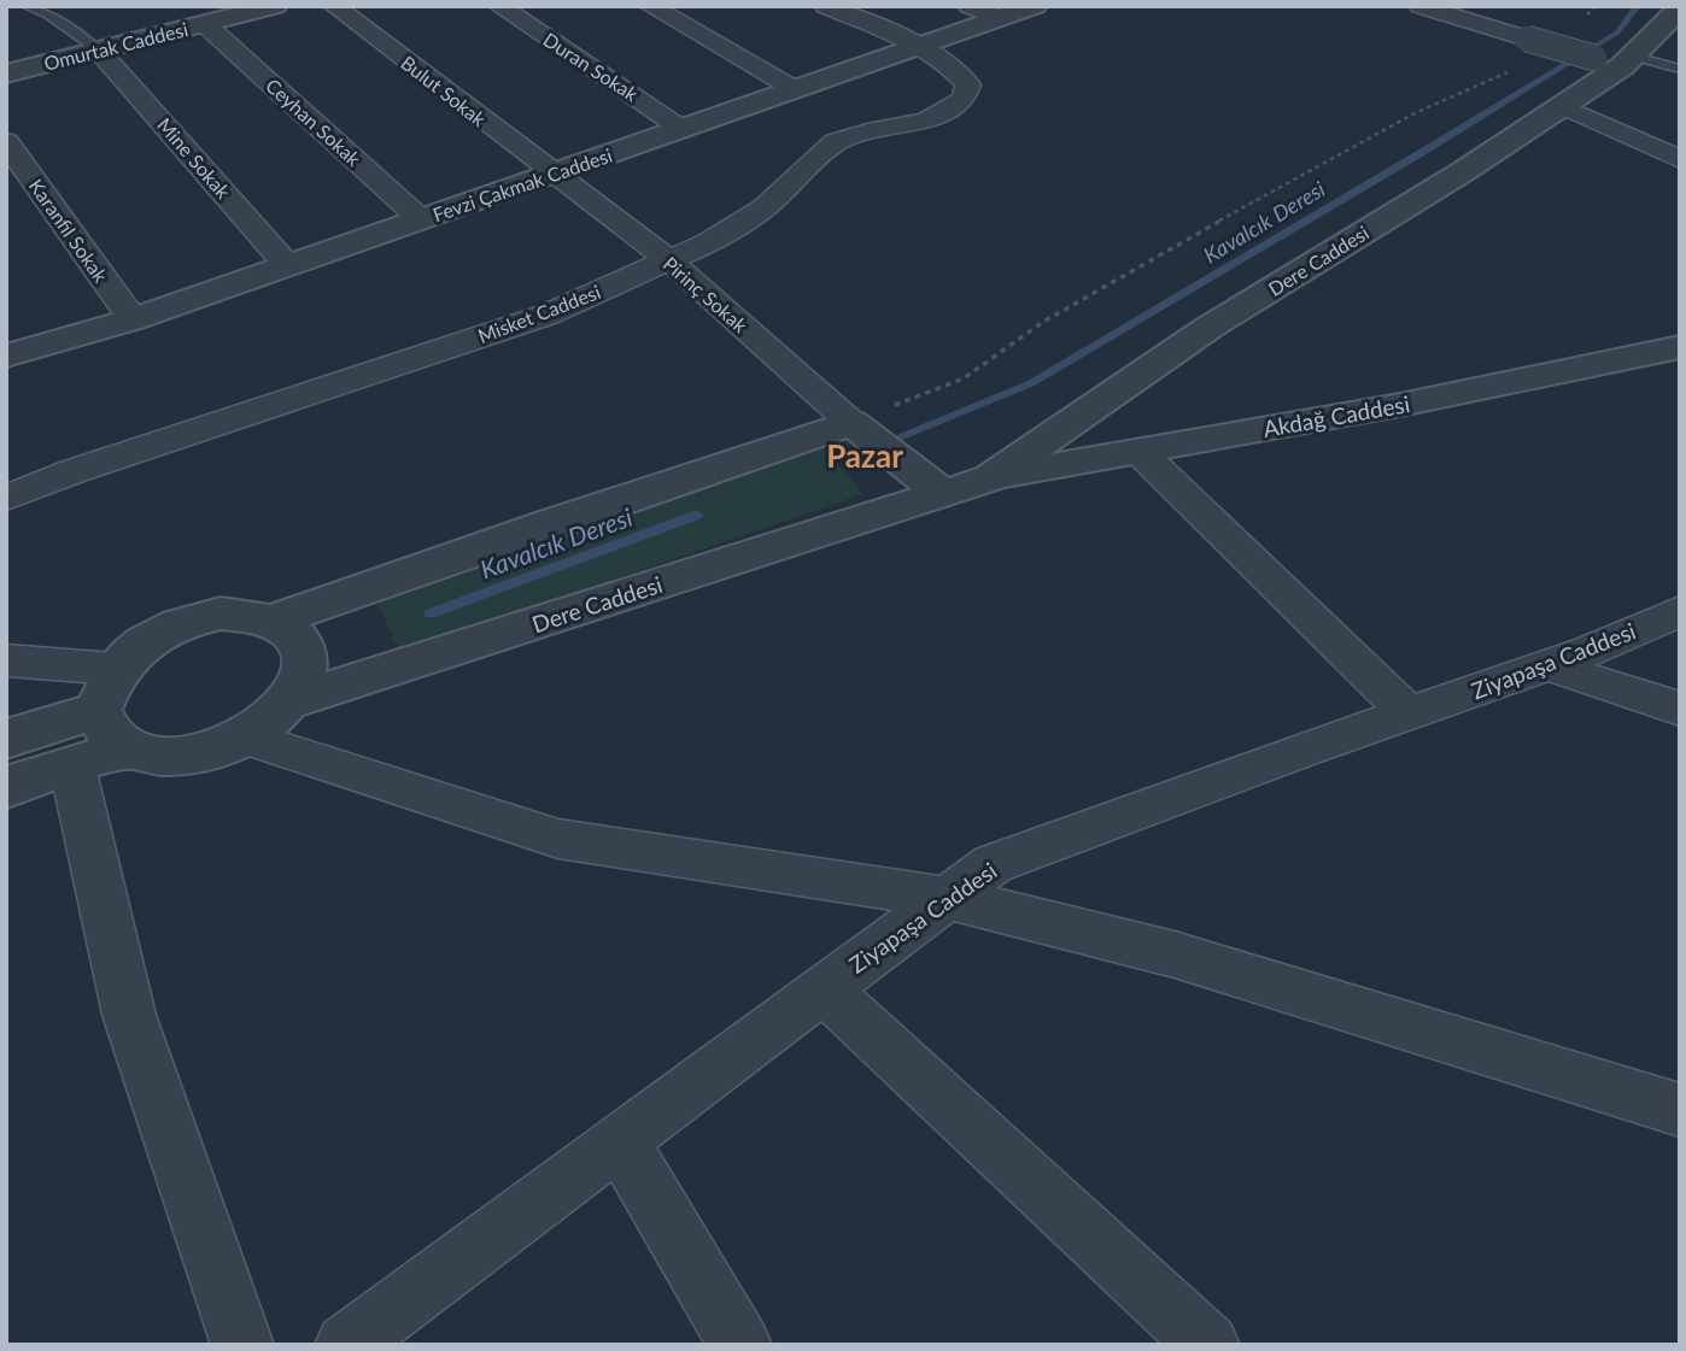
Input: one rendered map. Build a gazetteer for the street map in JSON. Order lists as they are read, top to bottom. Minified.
{"streets":{"street":["Omurtak Caddesi","Duran Sokak","Bulut Sokak","Ceyhan Sokak","Mine Sokak","Fevzi Çakmak Caddesi","Karanfil Sokak","Dere Caddesi","Pirinç Sokak","Misket Caddesi","Akdağ Caddesi","Ziyapaşa Caddesi"]},"crossings":[["Omurtak Caddesi","Ceyhan Sokak"],["Omurtak Caddesi","Mine Sokak"],["Duran Sokak","Fevzi Çakmak Caddesi"],["Bulut Sokak","Fevzi Çakmak Caddesi"],["Bulut Sokak","Pirinç Sokak"],["Ceyhan Sokak","Fevzi Çakmak Caddesi"],["Mine Sokak","Fevzi Çakmak Caddesi"],["Fevzi Çakmak Caddesi","Karanfil Sokak"],["Fevzi Çakmak Caddesi","Pirinç Sokak"],["Fevzi Çakmak Caddesi","Misket Caddesi"],["Dere Caddesi","Akdağ Caddesi"],["Pirinç Sokak","Misket Caddesi"]],"districts":["Pazar"],"water":["Kavalcık Deresi"]}
